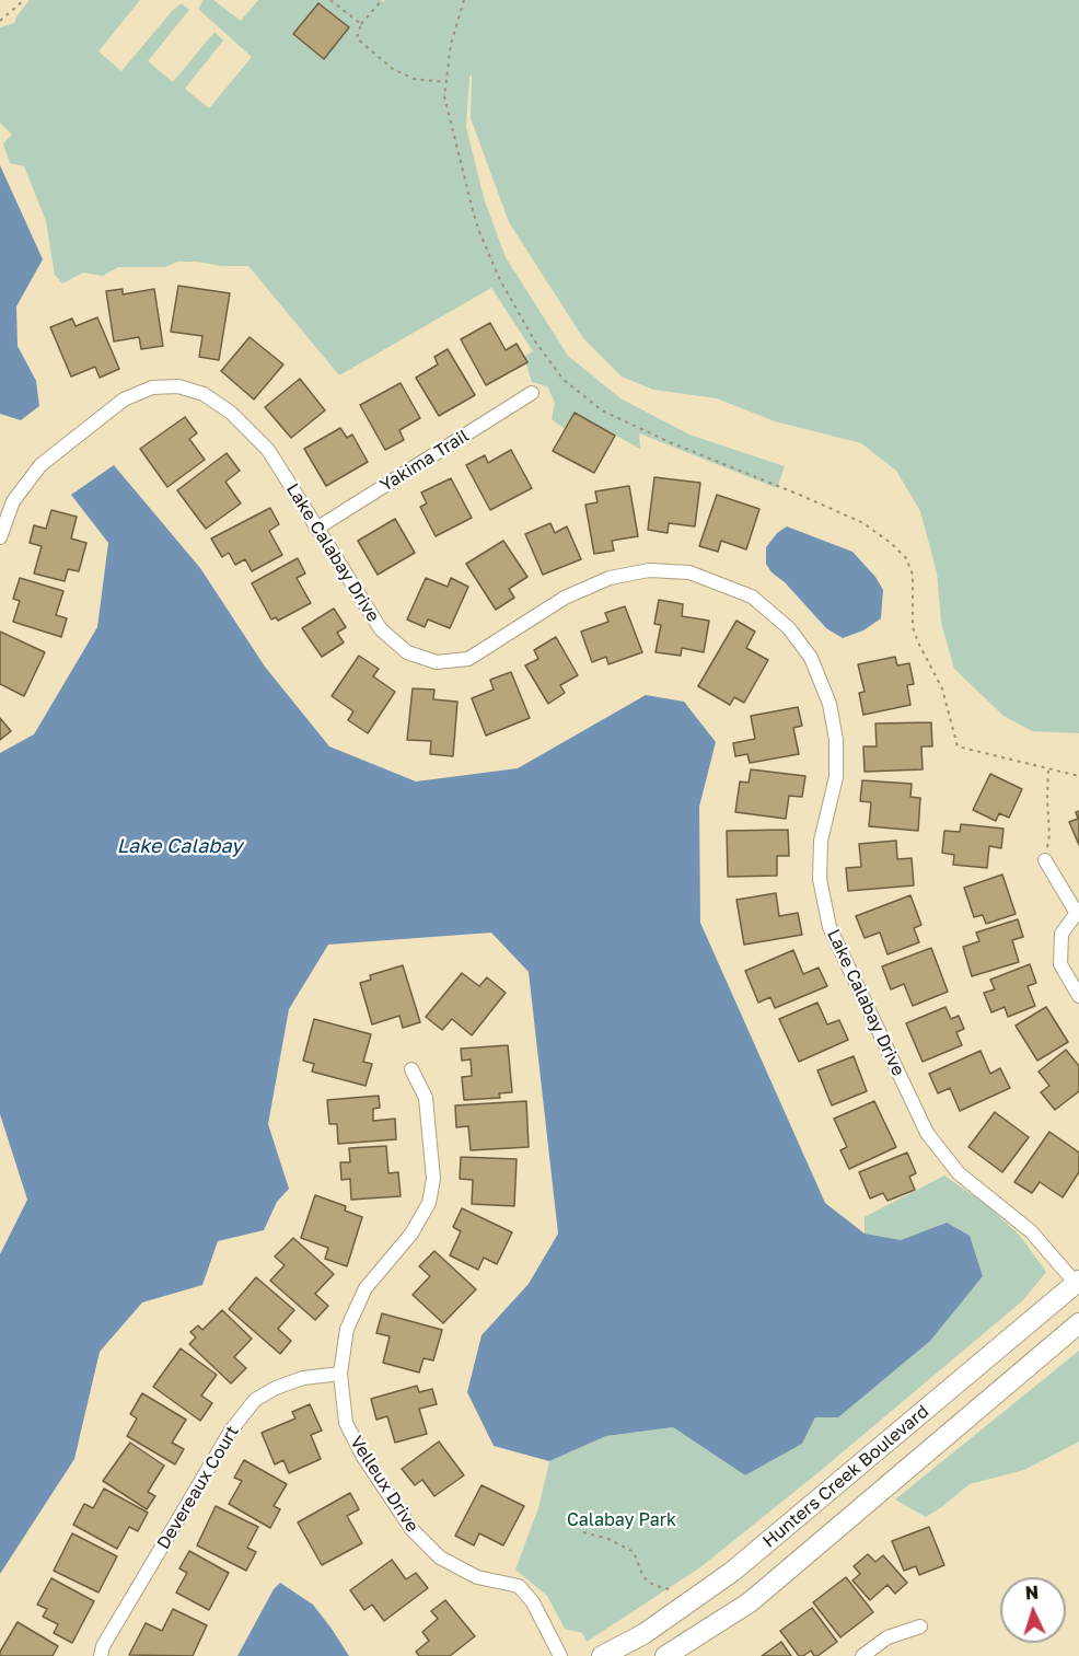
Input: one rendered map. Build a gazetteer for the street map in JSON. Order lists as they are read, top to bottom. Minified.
{"streets":{"street":["Yakima Trail","Lake Calabay Drive","Hunters Creek Boulevard","Velleux Drive","Devereaux Court"]},"crossings":[["Yakima Trail","Lake Calabay Drive"],["Lake Calabay Drive","Hunters Creek Boulevard"],["Velleux Drive","Devereaux Court"]],"water":["Lake Calabay"],"parks":["Calabay Park"],"north":"top"}
